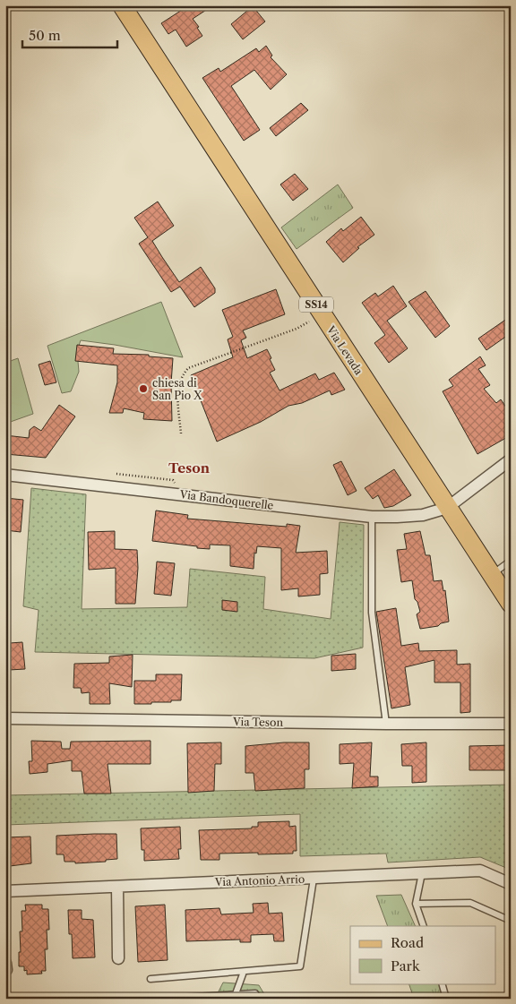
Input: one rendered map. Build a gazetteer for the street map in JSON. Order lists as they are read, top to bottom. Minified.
{"streets":{"main road":["SS14","Via Levada"],"street":["Via Bandoquerelle","Via Teson","Via Antonio Arrio"]},"crossings":[["Via Levada","Via Bandoquerelle"]],"districts":["Teson"],"places":["chiesa di San Pio X"],"legend":["Road","Park"],"scale_bar":"50 m"}
